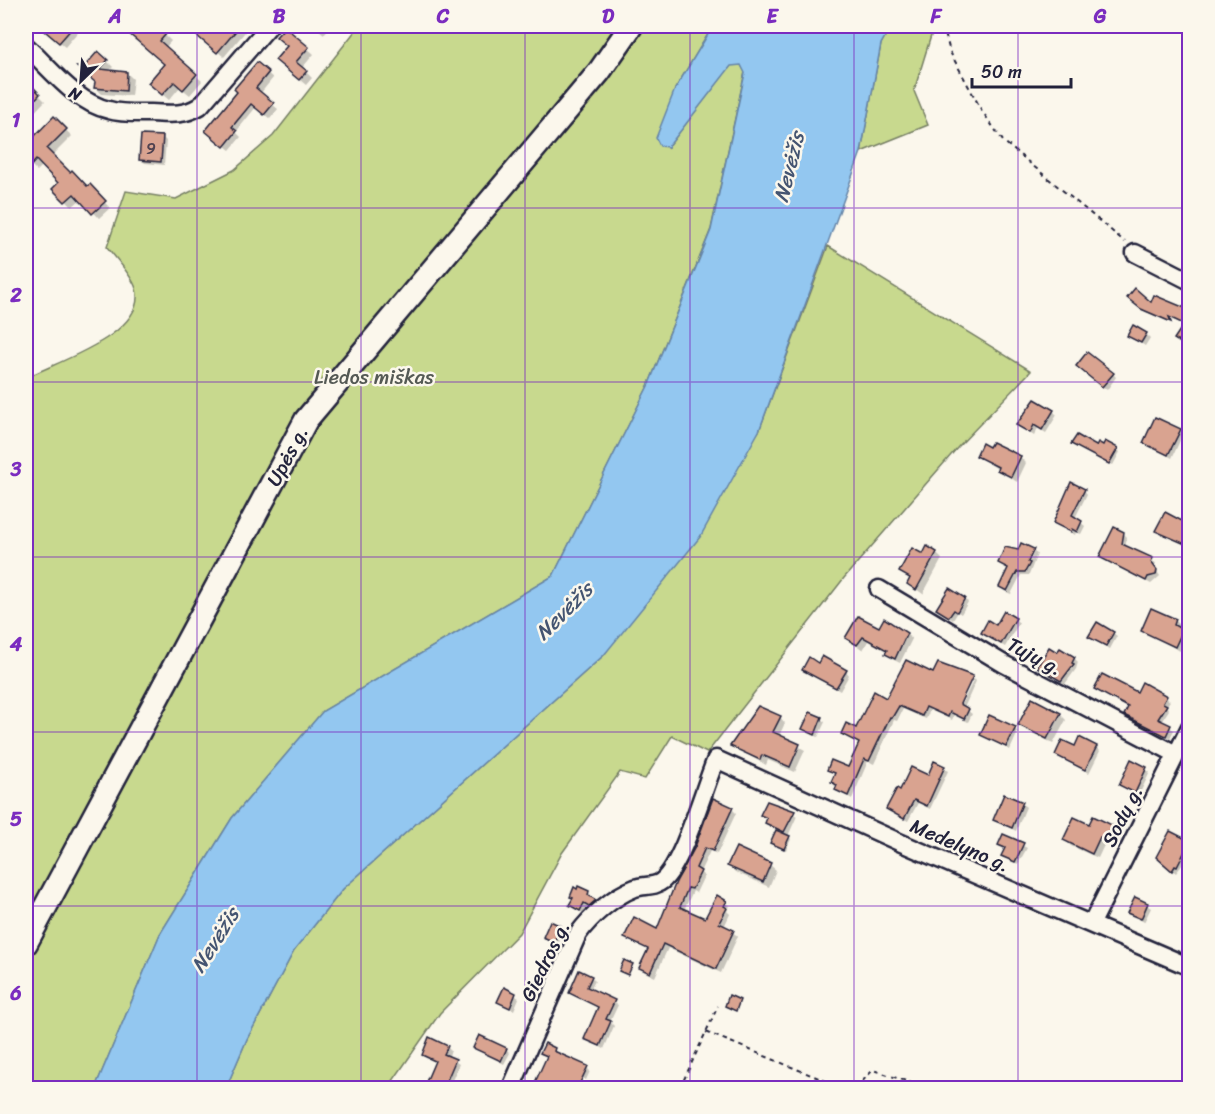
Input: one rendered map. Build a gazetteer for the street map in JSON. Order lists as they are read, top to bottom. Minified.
{"streets":{"main road":["Upės g."],"street":["Tujų g.","Sodų g.","Medelyno g.","Giedros g."]},"crossings":[["Tujų g.","Sodų g."],["Sodų g.","Medelyno g."],["Medelyno g.","Giedros g."]],"water":["Nevėžis"],"parks":["Liedos miškas"],"house_numbers":["9"],"scale_bar":"50 m","north":"bottom left","grid":{"columns":["A","B","C","D","E","F","G"],"rows":["1","2","3","4","5","6"]}}
